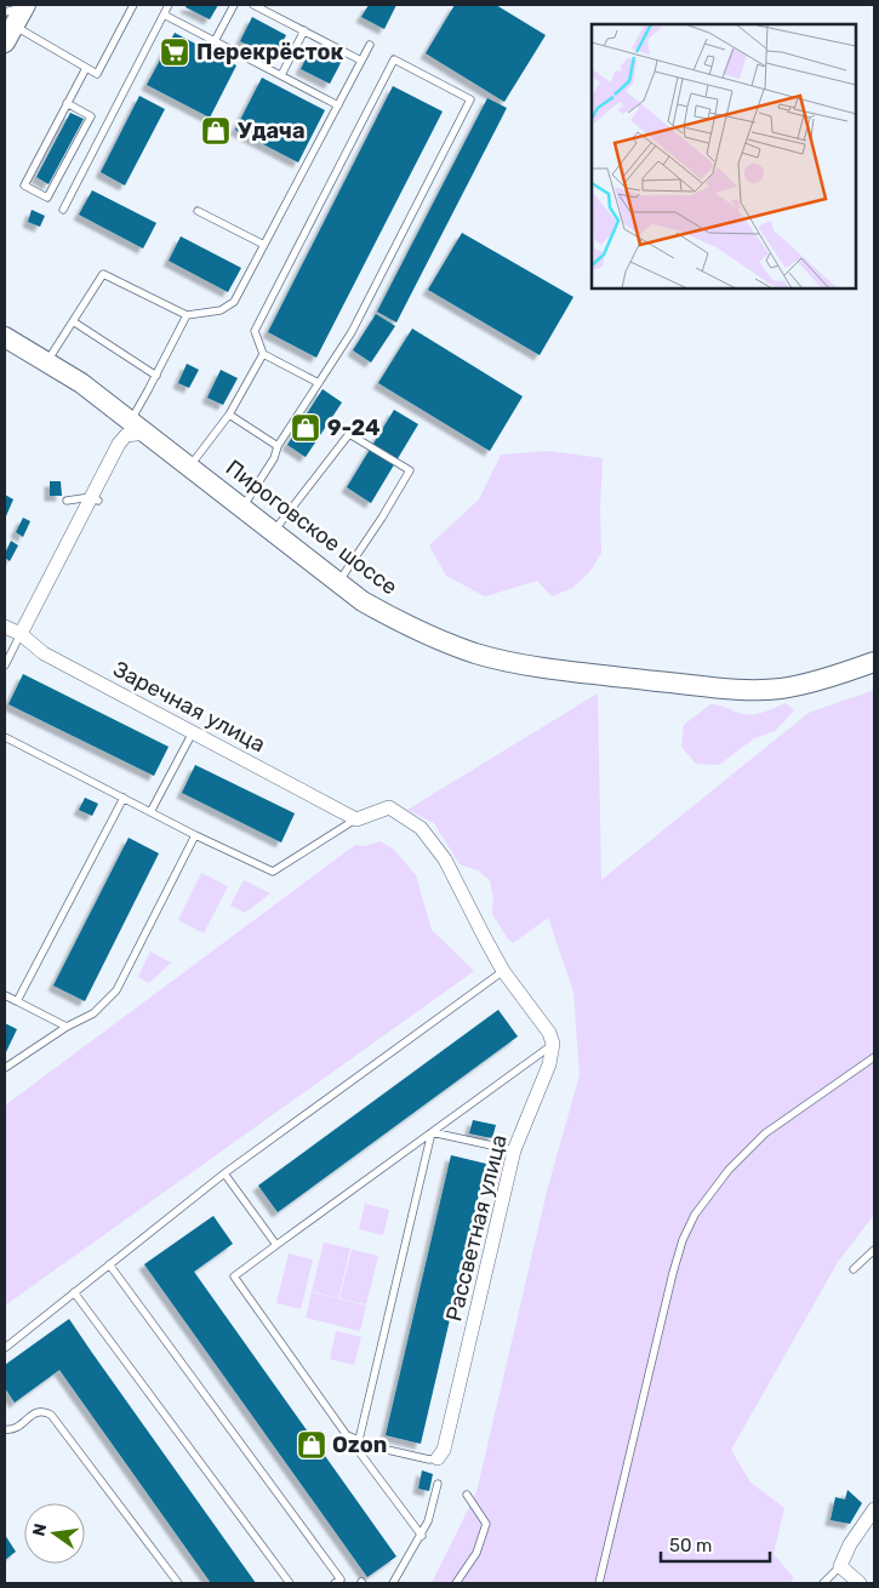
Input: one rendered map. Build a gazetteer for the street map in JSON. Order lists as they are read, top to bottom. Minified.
{"streets":{"main road":["Пироговское шоссе"],"street":["Заречная улица","Рассветная улица"]},"places":{"supermarket":["Перекрёсток"],"shop":["Удача","9-24","Ozon"]},"scale_bar":"50 m","north":"left"}
